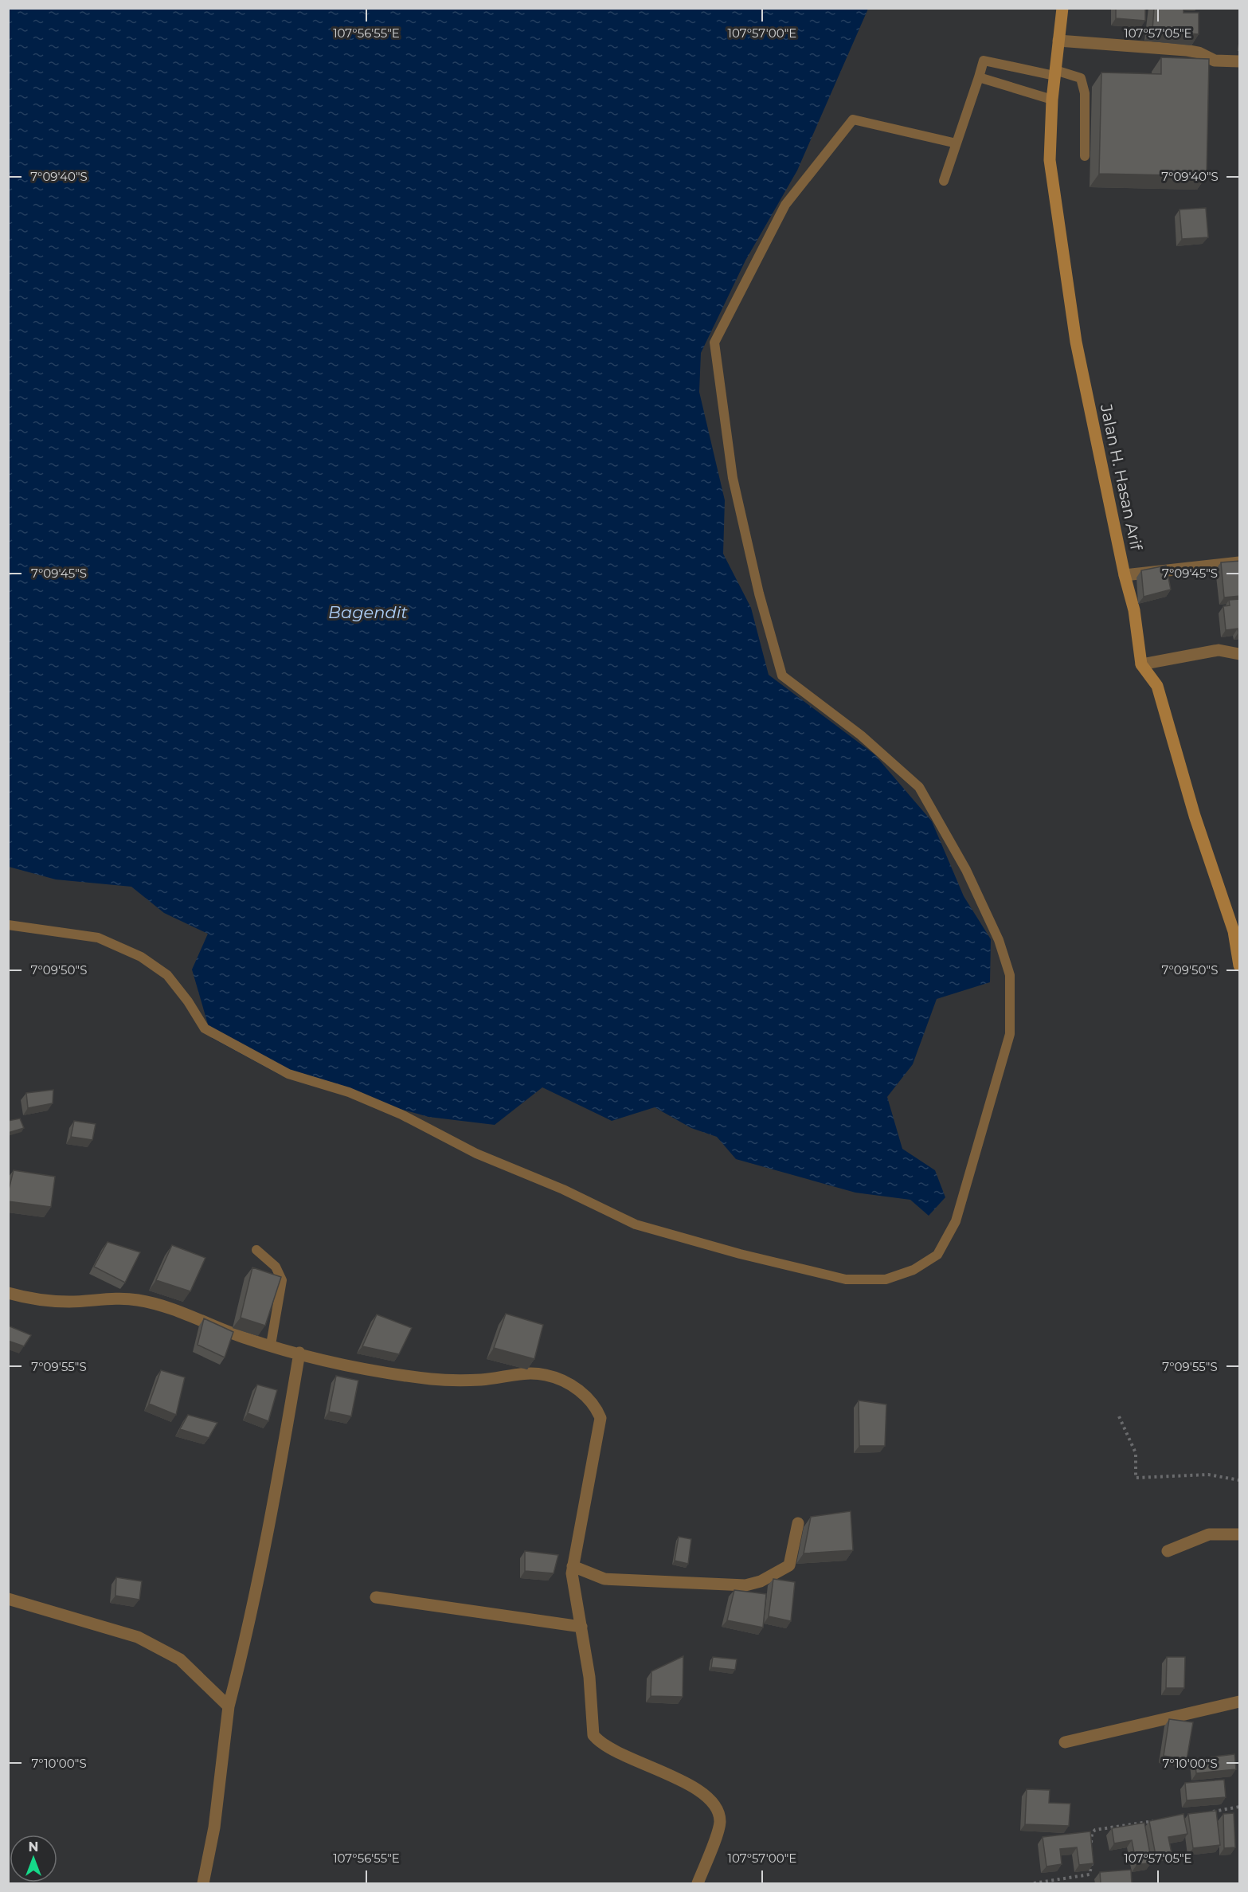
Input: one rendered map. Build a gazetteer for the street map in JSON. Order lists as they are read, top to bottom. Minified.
{"streets":{"main road":["Jalan H. Hasan Arif"]},"water":["Bagendit"],"north":"top","coordinates":["107°56'55\"E","107°57'00\"E","107°57'05\"E","7°09'40\"S","7°09'45\"S","7°09'50\"S","7°09'55\"S","7°10'00\"S"]}
